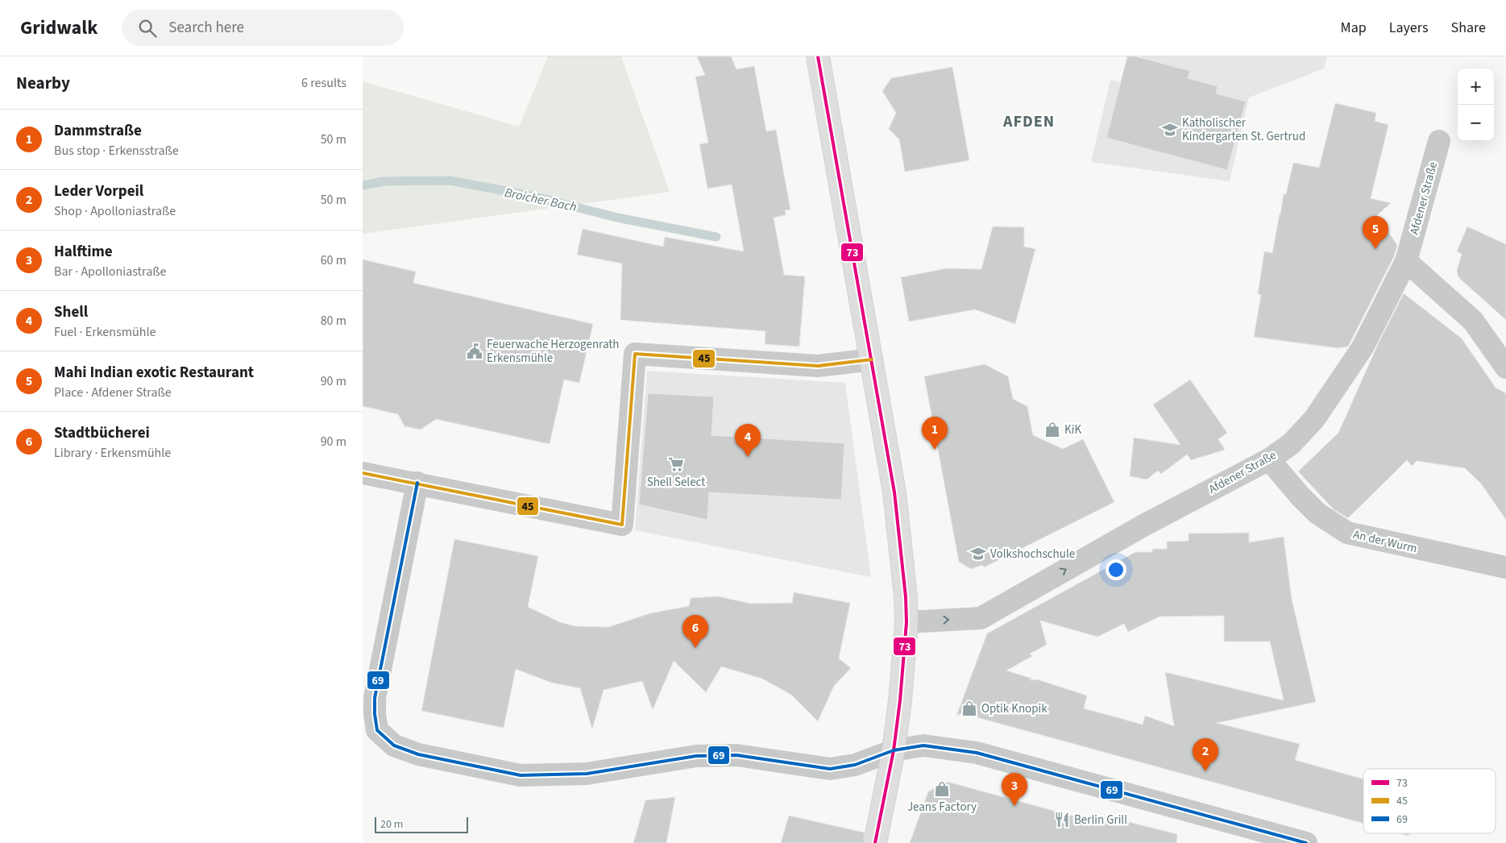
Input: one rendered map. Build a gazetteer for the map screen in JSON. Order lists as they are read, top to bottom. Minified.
{"streets":{"street":["Afdener Straße","An der Wurm"]},"crossings":[["Afdener Straße","An der Wurm"]],"one_way":["Afdener Straße"],"districts":["AFDEN"],"water":["Broicher Bach"],"places":{"school or university":["Katholischer Kindergarten St. Gertrud","Volkshochschule"],"public building":["Feuerwache Herzogenrath Erkensmühle"],"shop":["KiK","Optik Knopik","Jeans Factory"],"supermarket":["Shell Select"],"restaurant":["Berlin Grill"]},"lines":["transit line 73","transit line 45","transit line 69"],"legend":["73","45","69"],"scale_bar":"20 m","page":{"header":"Gridwalk","search":"Search here","nav":["Map","Layers","Share"],"heading":["Nearby","6 results"],"map_buttons":["+","−"],"list":[{"mark":"1","name":"Dammstraße","note":"Bus stop · Erkensstraße","value":"50 m"},{"mark":"2","name":"Leder Vorpeil","note":"Shop · Apolloniastraße","value":"50 m"},{"mark":"3","name":"Halftime","note":"Bar · Apolloniastraße","value":"60 m"},{"mark":"4","name":"Shell","note":"Fuel · Erkensmühle","value":"80 m"},{"mark":"5","name":"Mahi Indian exotic Restaurant","note":"Place · Afdener Straße","value":"90 m"},{"mark":"6","name":"Stadtbücherei","note":"Library · Erkensmühle","value":"90 m"}],"pins":["5","1","4","6","2","3"],"scale":"20 m"}}
